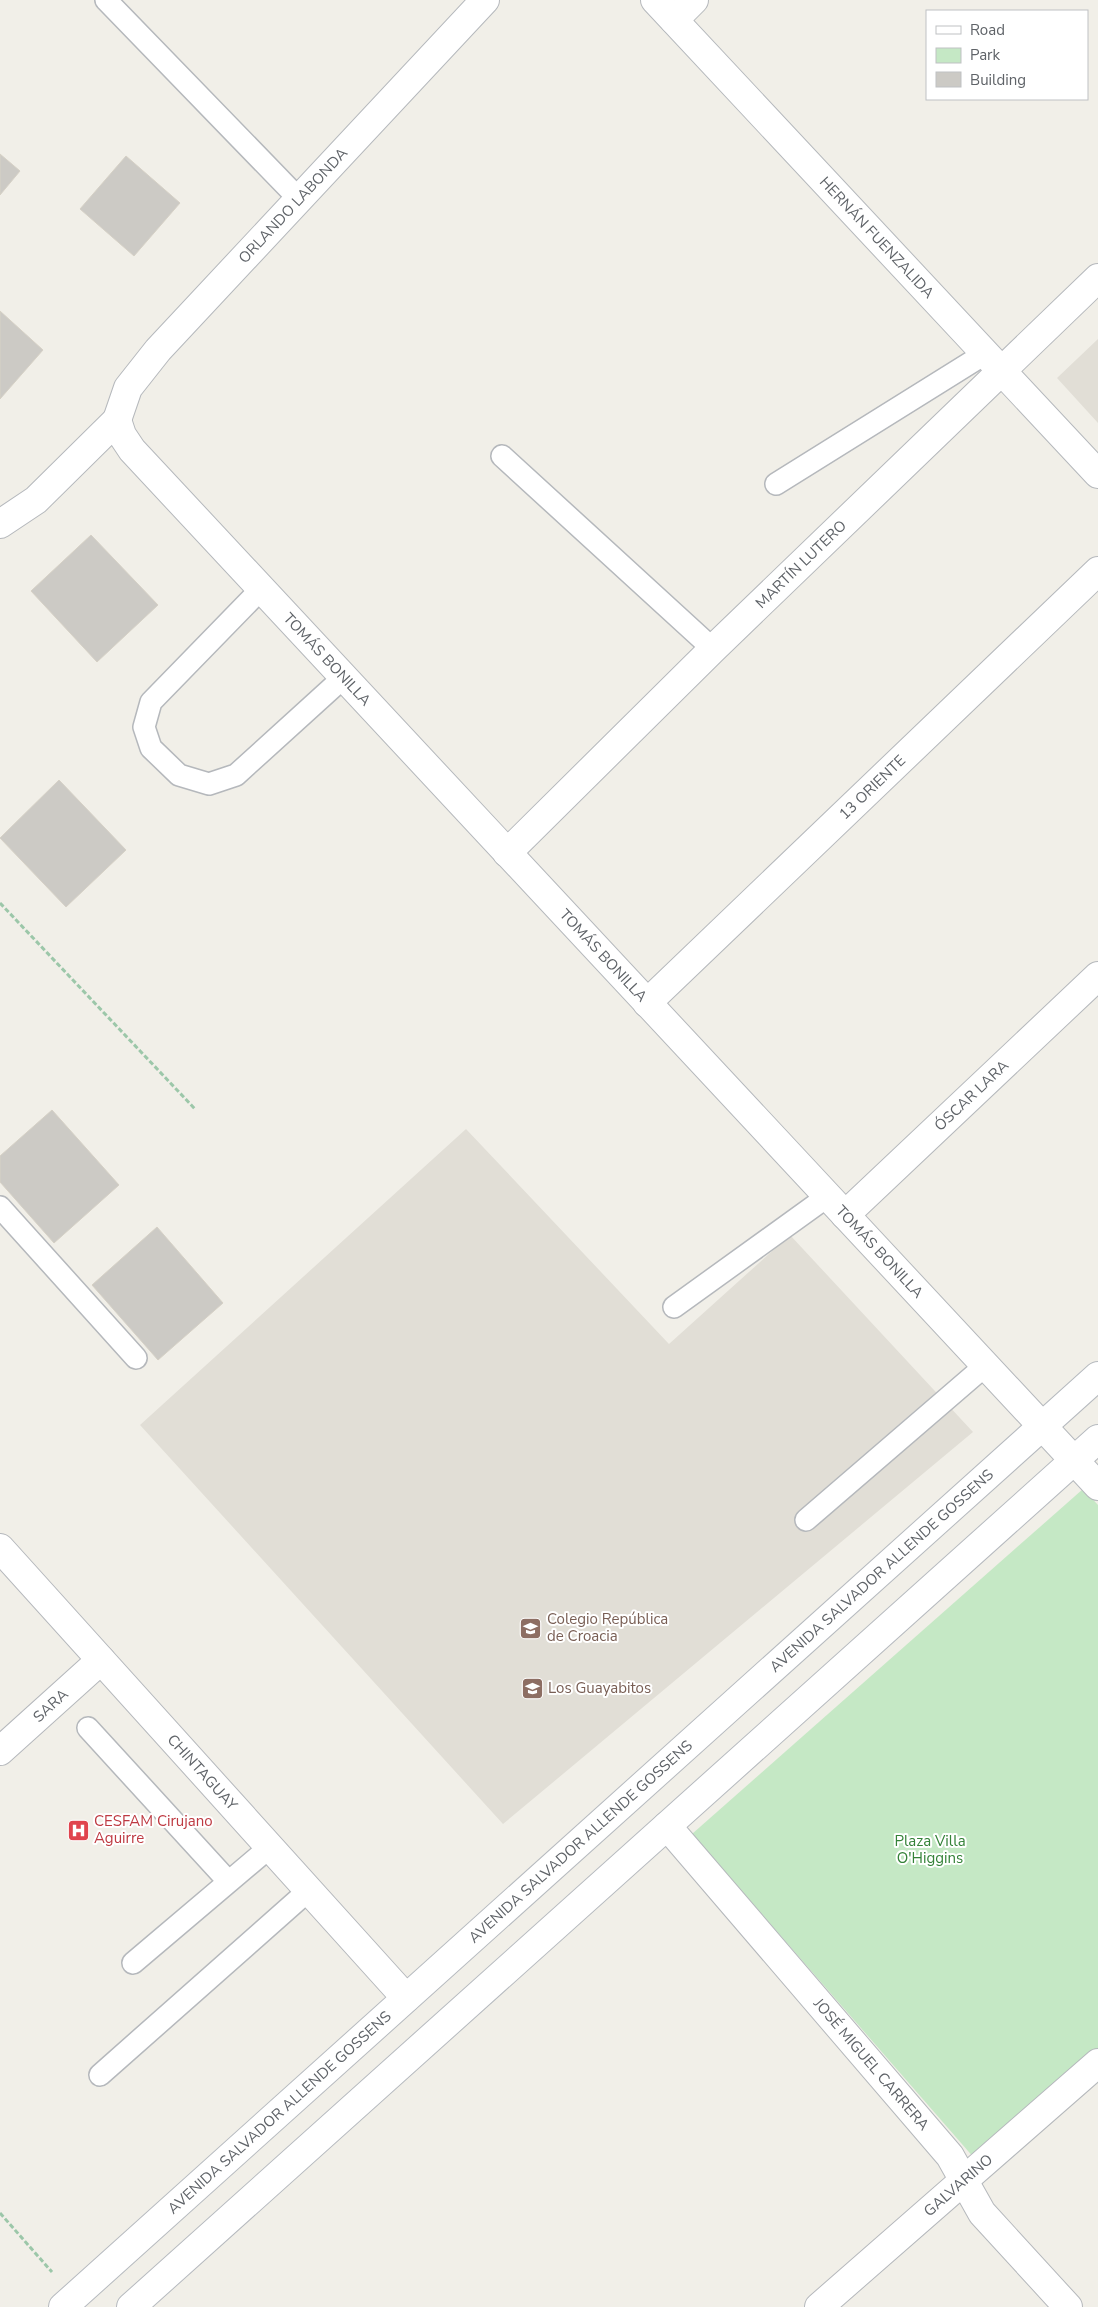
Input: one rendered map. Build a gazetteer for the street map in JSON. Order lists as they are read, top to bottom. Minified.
{"streets":{"street":["ORLANDO LABONDA","HERNÁN FUENZALIDA","MARTÍN LUTERO","TOMÁS BONILLA","13 ORIENTE","ÓSCAR LARA","AVENIDA SALVADOR ALLENDE GOSSENS","SARA","CHINTAGUAY","JOSÉ MIGUEL CARRERA","GALVARINO"]},"crossings":[["ORLANDO LABONDA","TOMÁS BONILLA"],["HERNÁN FUENZALIDA","MARTÍN LUTERO"],["MARTÍN LUTERO","TOMÁS BONILLA"],["TOMÁS BONILLA","13 ORIENTE"],["TOMÁS BONILLA","ÓSCAR LARA"],["TOMÁS BONILLA","AVENIDA SALVADOR ALLENDE GOSSENS"],["AVENIDA SALVADOR ALLENDE GOSSENS","CHINTAGUAY"],["SARA","CHINTAGUAY"],["JOSÉ MIGUEL CARRERA","GALVARINO"]],"parks":["Plaza Villa O'Higgins"],"places":{"school or university":["Colegio República de Croacia","Los Guayabitos"],"hospital":["CESFAM Cirujano Aguirre"]},"legend":["Road","Park","Building"]}
